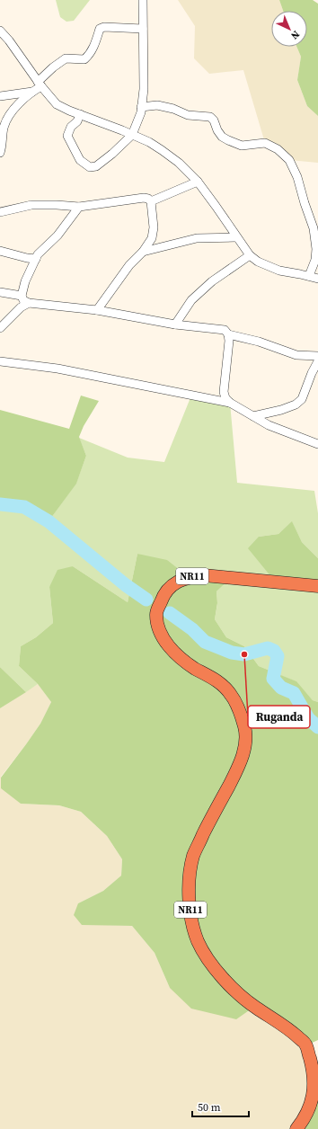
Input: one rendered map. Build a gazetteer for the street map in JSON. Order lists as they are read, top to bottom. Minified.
{"streets":{"highway":["NR11"]},"places":["Ruganda"],"scale_bar":"50 m","north":"bottom right"}
